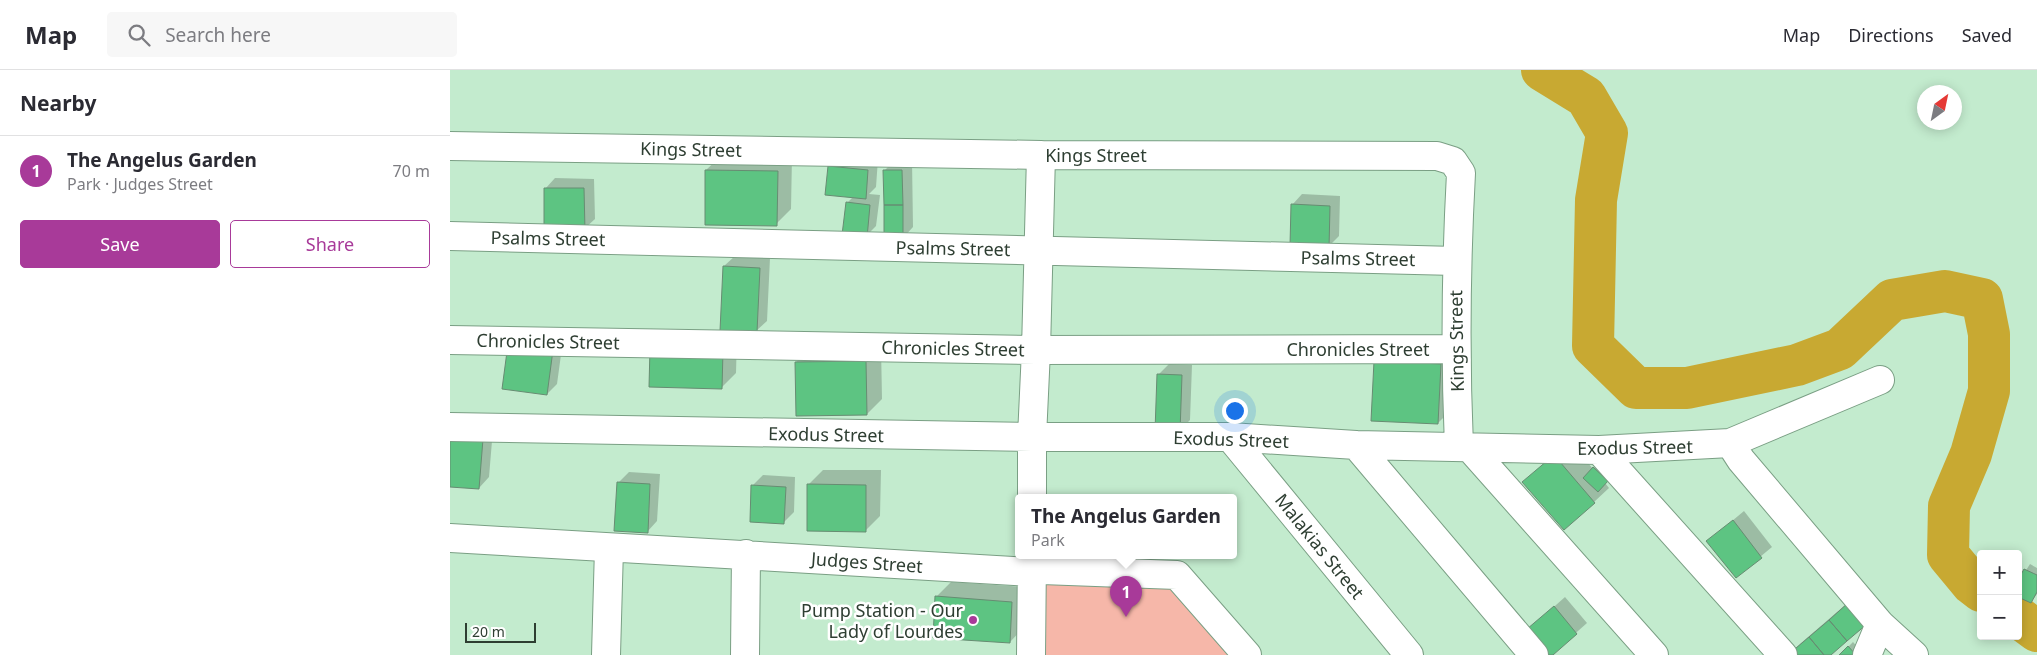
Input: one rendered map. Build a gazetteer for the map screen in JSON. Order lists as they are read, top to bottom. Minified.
{"streets":{"street":["Kings Street","Psalms Street","Chronicles Street","Exodus Street","Malakias Street","Judges Street"]},"crossings":[["Kings Street","Psalms Street"],["Kings Street","Chronicles Street"],["Kings Street","Exodus Street"],["Exodus Street","Malakias Street"]],"places":["Pump Station - Our Lady of Lourdes"],"scale_bar":"20 m","north":"top right","page":{"header":"Map","search":"Search here","nav":["Map","Directions","Saved"],"heading":"Nearby","list":[{"mark":"1","name":"The Angelus Garden","note":"Park · Judges Street","value":"70 m"}],"buttons":["Save","Share"],"popup":["The Angelus Garden","Park"],"map_buttons":["+","−"],"pins":"1","scale":"20 m"}}
